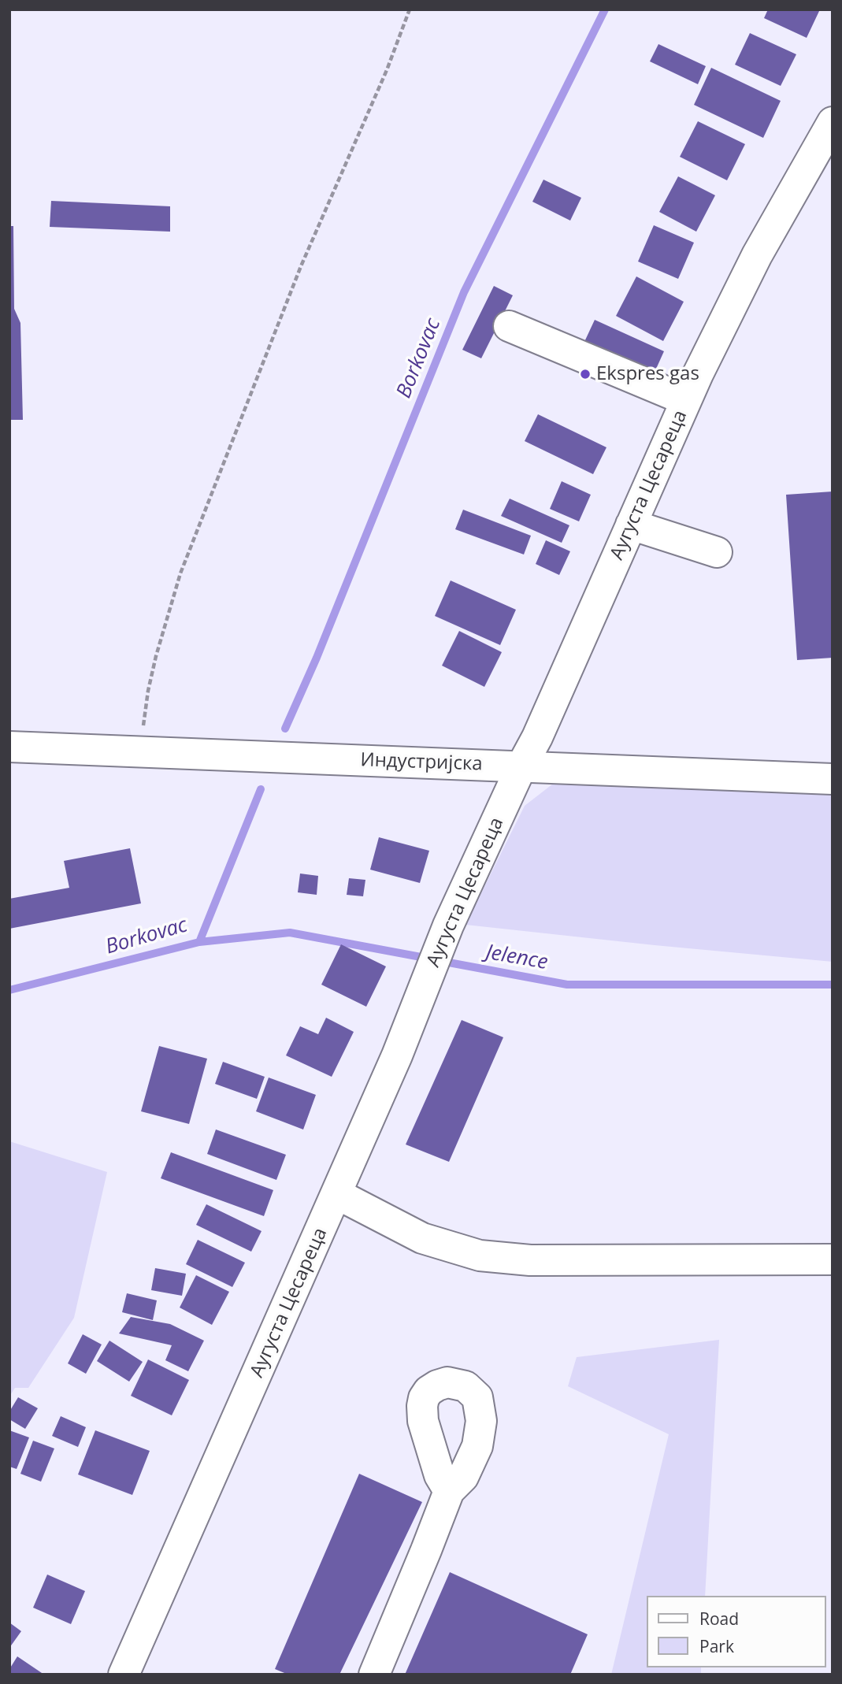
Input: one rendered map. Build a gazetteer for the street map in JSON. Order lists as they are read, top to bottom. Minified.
{"streets":{"street":["Аугуста Цесареца","Индустријска"]},"crossings":[["Аугуста Цесареца","Индустријска"]],"water":["Borkovac","Jelence"],"places":["Ekspres gas"],"legend":["Road","Park"]}
